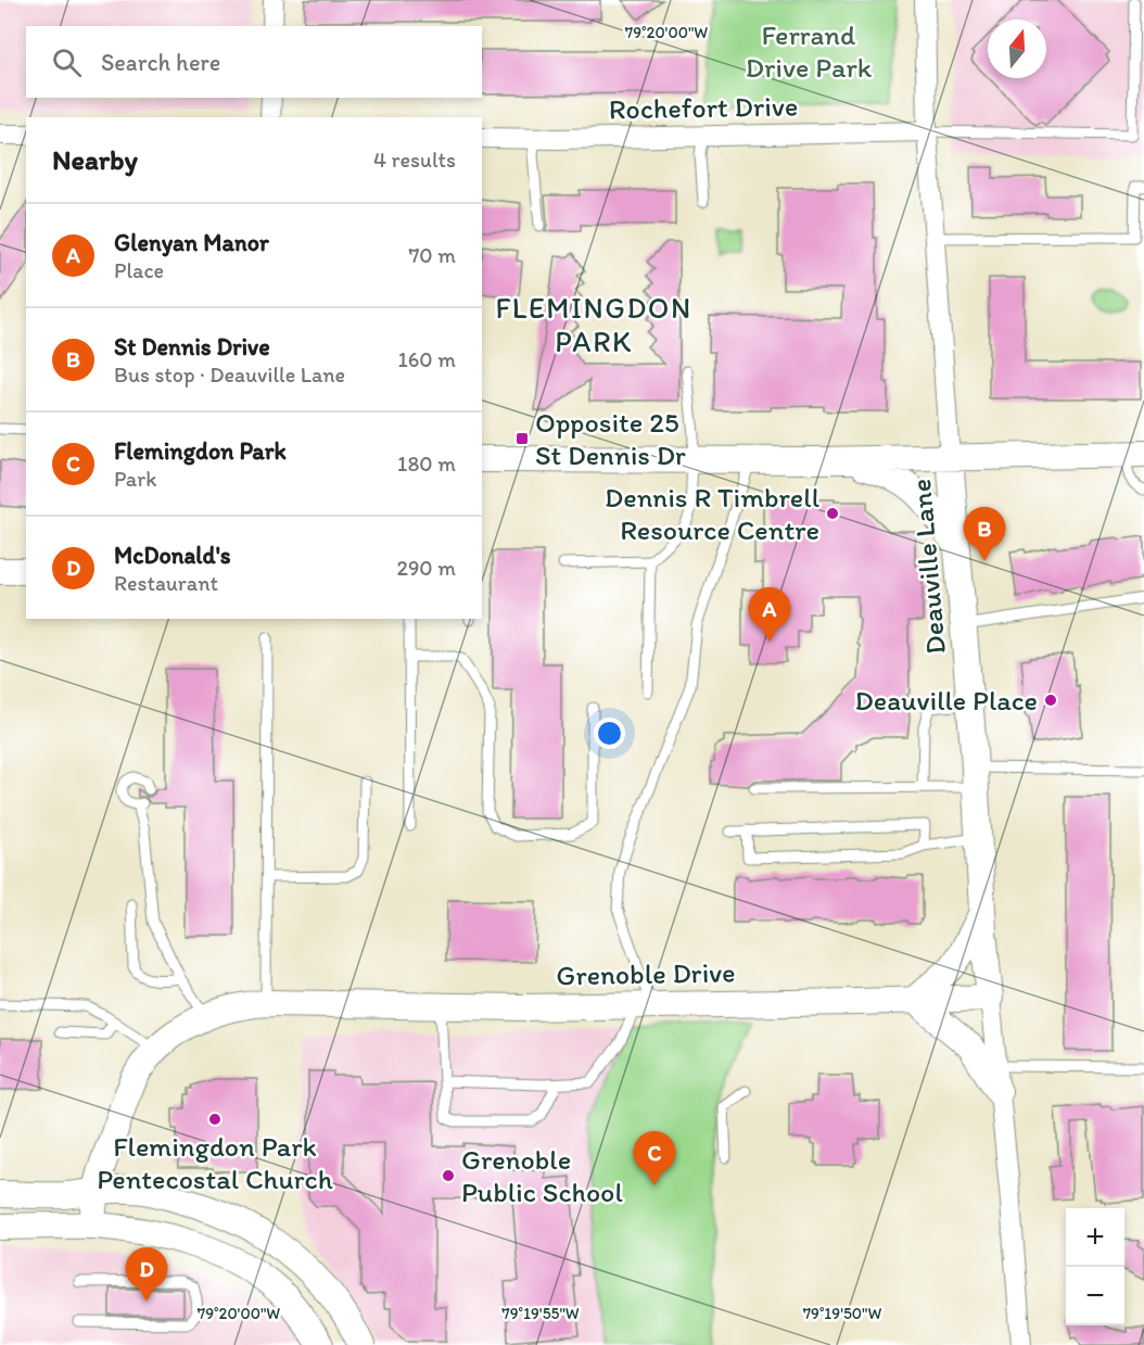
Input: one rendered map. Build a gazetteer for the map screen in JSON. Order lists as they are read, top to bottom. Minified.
{"streets":{"street":["Rochefort Drive","Deauville Lane","Grenoble Drive"]},"crossings":[["Rochefort Drive","Deauville Lane"],["Deauville Lane","Grenoble Drive"]],"districts":["FLEMINGDON PARK"],"parks":["Ferrand Drive Park"],"places":{"transit":["Opposite 25 St Dennis Dr"],"other":["Dennis R Timbrell Resource Centre","Deauville Place","Flemingdon Park Pentecostal Church","Grenoble Public School"]},"north":"top","page":{"search":"Search here","heading":["Nearby","4 results"],"list":[{"mark":"A","name":"Glenyan Manor","note":"Place","value":"70 m"},{"mark":"B","name":"St Dennis Drive","note":"Bus stop · Deauville Lane","value":"160 m"},{"mark":"C","name":"Flemingdon Park","note":"Park","value":"180 m"},{"mark":"D","name":"McDonald's","note":"Restaurant","value":"290 m"}],"pins":["B","A","C","D"],"map_buttons":["+","−"]},"coordinates":["79°20'00\"W","79°19'55\"W","79°19'50\"W"]}
